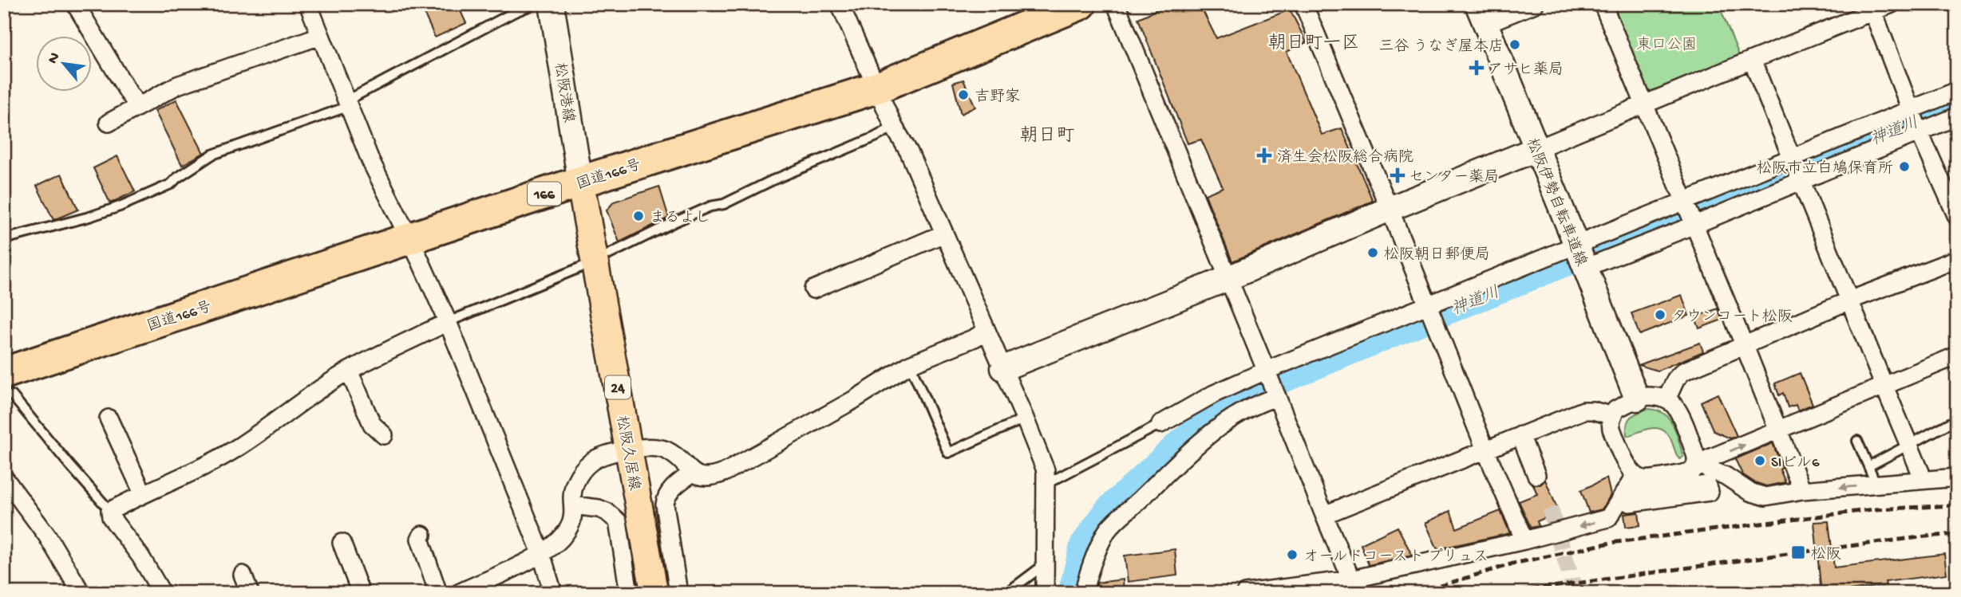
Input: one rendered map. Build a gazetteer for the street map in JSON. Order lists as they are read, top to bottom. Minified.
{"streets":{"highway":["国道166号","166"],"main road":["松阪港線","松阪伊勢自転車道線","24","松阪久居線"]},"crossings":[["松阪港線","国道166号"],["松阪港線","松阪久居線"],["国道166号","松阪久居線"]],"districts":["朝日町一区","朝日町"],"water":["神道川"],"parks":["東口公園"],"places":{"other":["三谷 うなぎ屋本店","吉野家","松阪市立白鳩保育所","まるよし","松阪朝日郵便局","タウンコート松阪","SIビル6","オールドコースト プリュス"],"health":["アサヒ薬局","済生会松阪総合病院","センター薬局"],"transit":["松阪"]},"north":"top left"}
